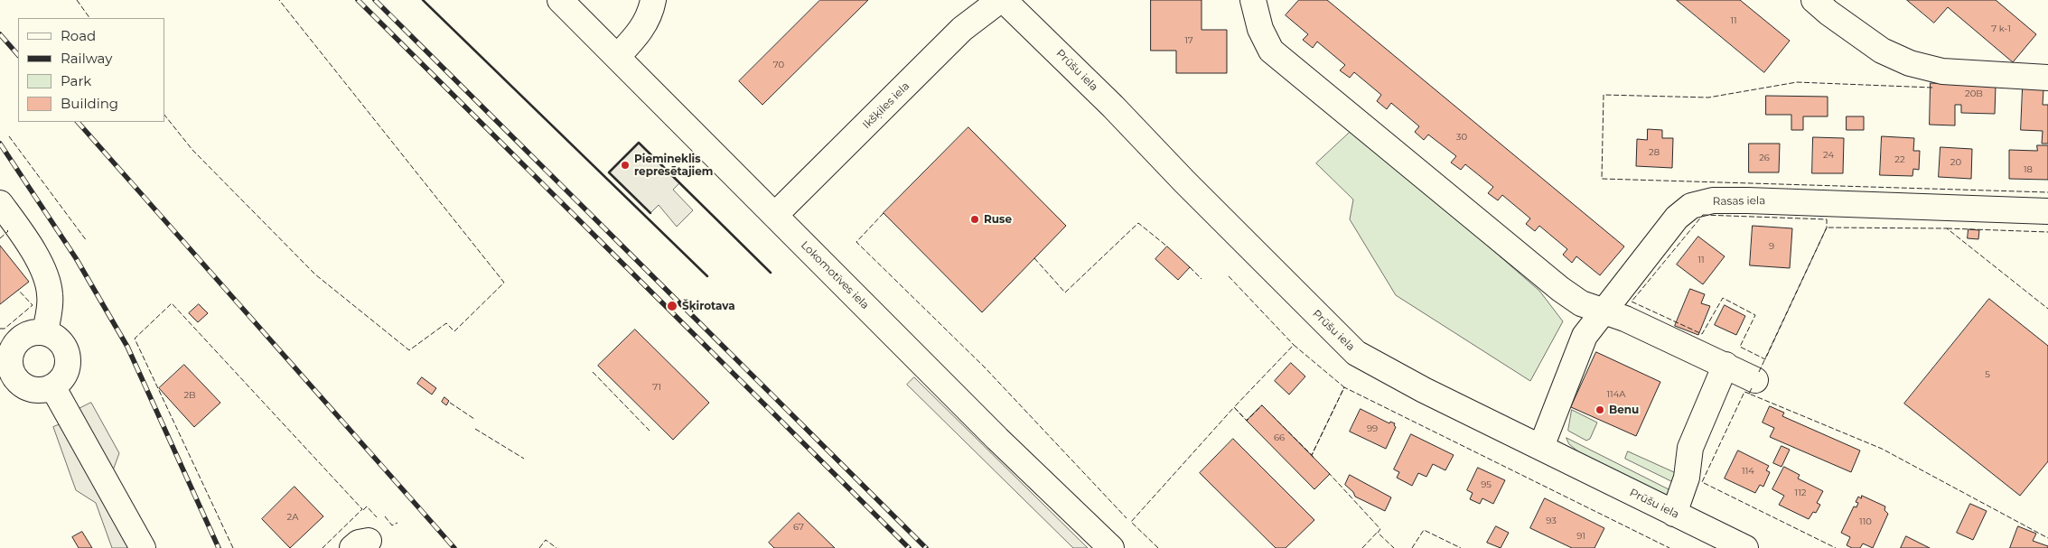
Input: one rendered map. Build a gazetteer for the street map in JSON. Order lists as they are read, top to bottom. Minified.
{"streets":{"street":["Prūšu iela","Ikšķiles iela","Rasas iela","Lokomotīves iela"]},"crossings":[["Prūšu iela","Ikšķiles iela"],["Prūšu iela","Rasas iela"],["Ikšķiles iela","Lokomotīves iela"]],"places":["Piemineklis represētajiem","Ruse","Šķirotava","Benu"],"house_numbers":["11","7 k-1","17","70","20B","30","28","24","26","22","20","18","9","11","5","71","114A","2B","99","66","114","95","112","2A","93","110","67","91"],"legend":["Road","Railway","Park","Building"]}
